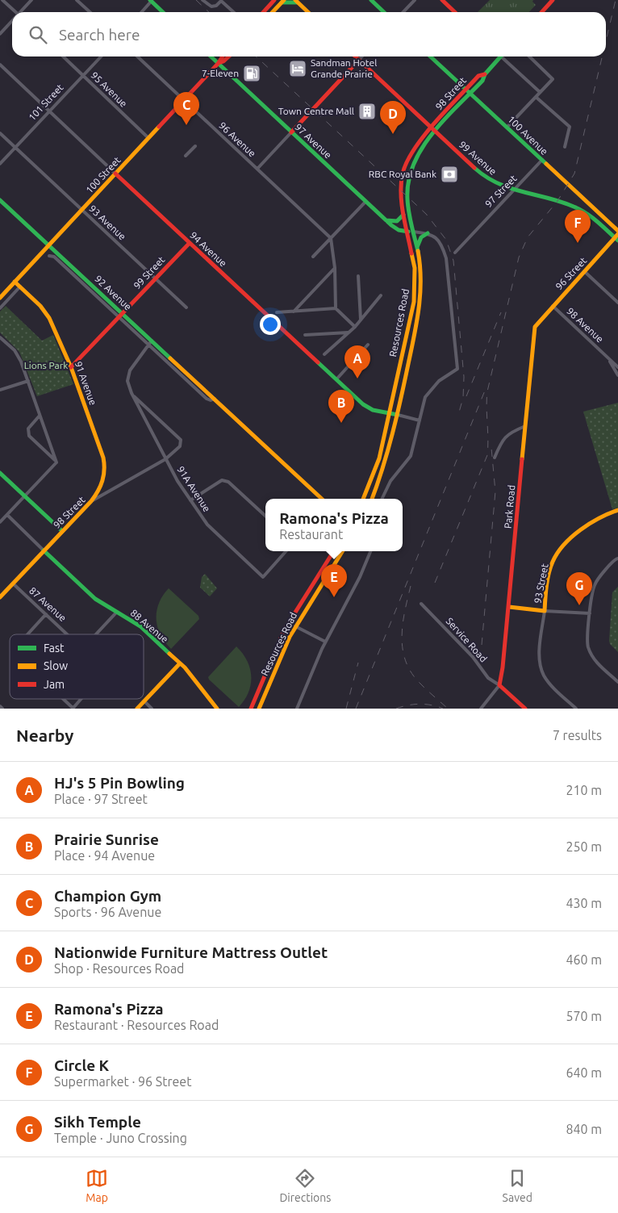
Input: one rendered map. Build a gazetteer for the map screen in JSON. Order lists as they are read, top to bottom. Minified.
{"streets":{"street":["95 Avenue","98 Street","101 Street","100 Avenue","96 Avenue","97 Avenue","99 Avenue","100 Street","97 Street","93 Avenue","94 Avenue","99 Street","96 Street","92 Avenue","Resources Road","98 Avenue","91 Avenue","91A Avenue","Park Road","93 Street","87 Avenue","88 Avenue","Service Road"]},"crossings":[["95 Avenue","101 Street"],["95 Avenue","100 Street"],["98 Street","100 Avenue"],["98 Street","99 Avenue"],["98 Street","Resources Road"],["98 Street","91 Avenue"],["98 Street","91A Avenue"],["98 Street","87 Avenue"],["98 Street","88 Avenue"],["101 Street","93 Avenue"],["101 Street","94 Avenue"],["100 Avenue","97 Street"],["96 Avenue","100 Street"],["97 Avenue","100 Street"],["97 Avenue","Resources Road"],["99 Avenue","97 Street"],["99 Avenue","96 Street"],["99 Avenue","Resources Road"],["100 Street","93 Avenue"],["100 Street","94 Avenue"],["100 Street","92 Avenue"],["100 Street","91 Avenue"],["93 Avenue","99 Street"],["94 Avenue","99 Street"],["94 Avenue","Resources Road"],["99 Street","92 Avenue"],["99 Street","91 Avenue"],["96 Street","98 Avenue"],["96 Street","Park Road"],["92 Avenue","91A Avenue"],["98 Avenue","Park Road"],["Park Road","Service Road"]],"parks":["Lions Park"],"places":{"hotel":["Sandman Hotel Grande Prairie"],"fuel station":["7-Eleven"],"building":["Town Centre Mall"],"bank":["RBC Royal Bank"]},"legend":["Fast","Slow","Jam"],"page":{"search":"Search here","pins":["C","D","F","A","B","E","G"],"popup":["Ramona's Pizza","Restaurant"],"heading":["Nearby","7 results"],"list":[{"mark":"A","name":"HJ's 5 Pin Bowling","note":"Place · 97 Street","value":"210 m"},{"mark":"B","name":"Prairie Sunrise","note":"Place · 94 Avenue","value":"250 m"},{"mark":"C","name":"Champion Gym","note":"Sports · 96 Avenue","value":"430 m"},{"mark":"D","name":"Nationwide Furniture Mattress Outlet","note":"Shop · Resources Road","value":"460 m"},{"mark":"E","name":"Ramona's Pizza","note":"Restaurant · Resources Road","value":"570 m"},{"mark":"F","name":"Circle K","note":"Supermarket · 96 Street","value":"640 m"},{"mark":"G","name":"Sikh Temple","note":"Temple · Juno Crossing","value":"840 m"}],"nav":["Map","Directions","Saved"]}}
